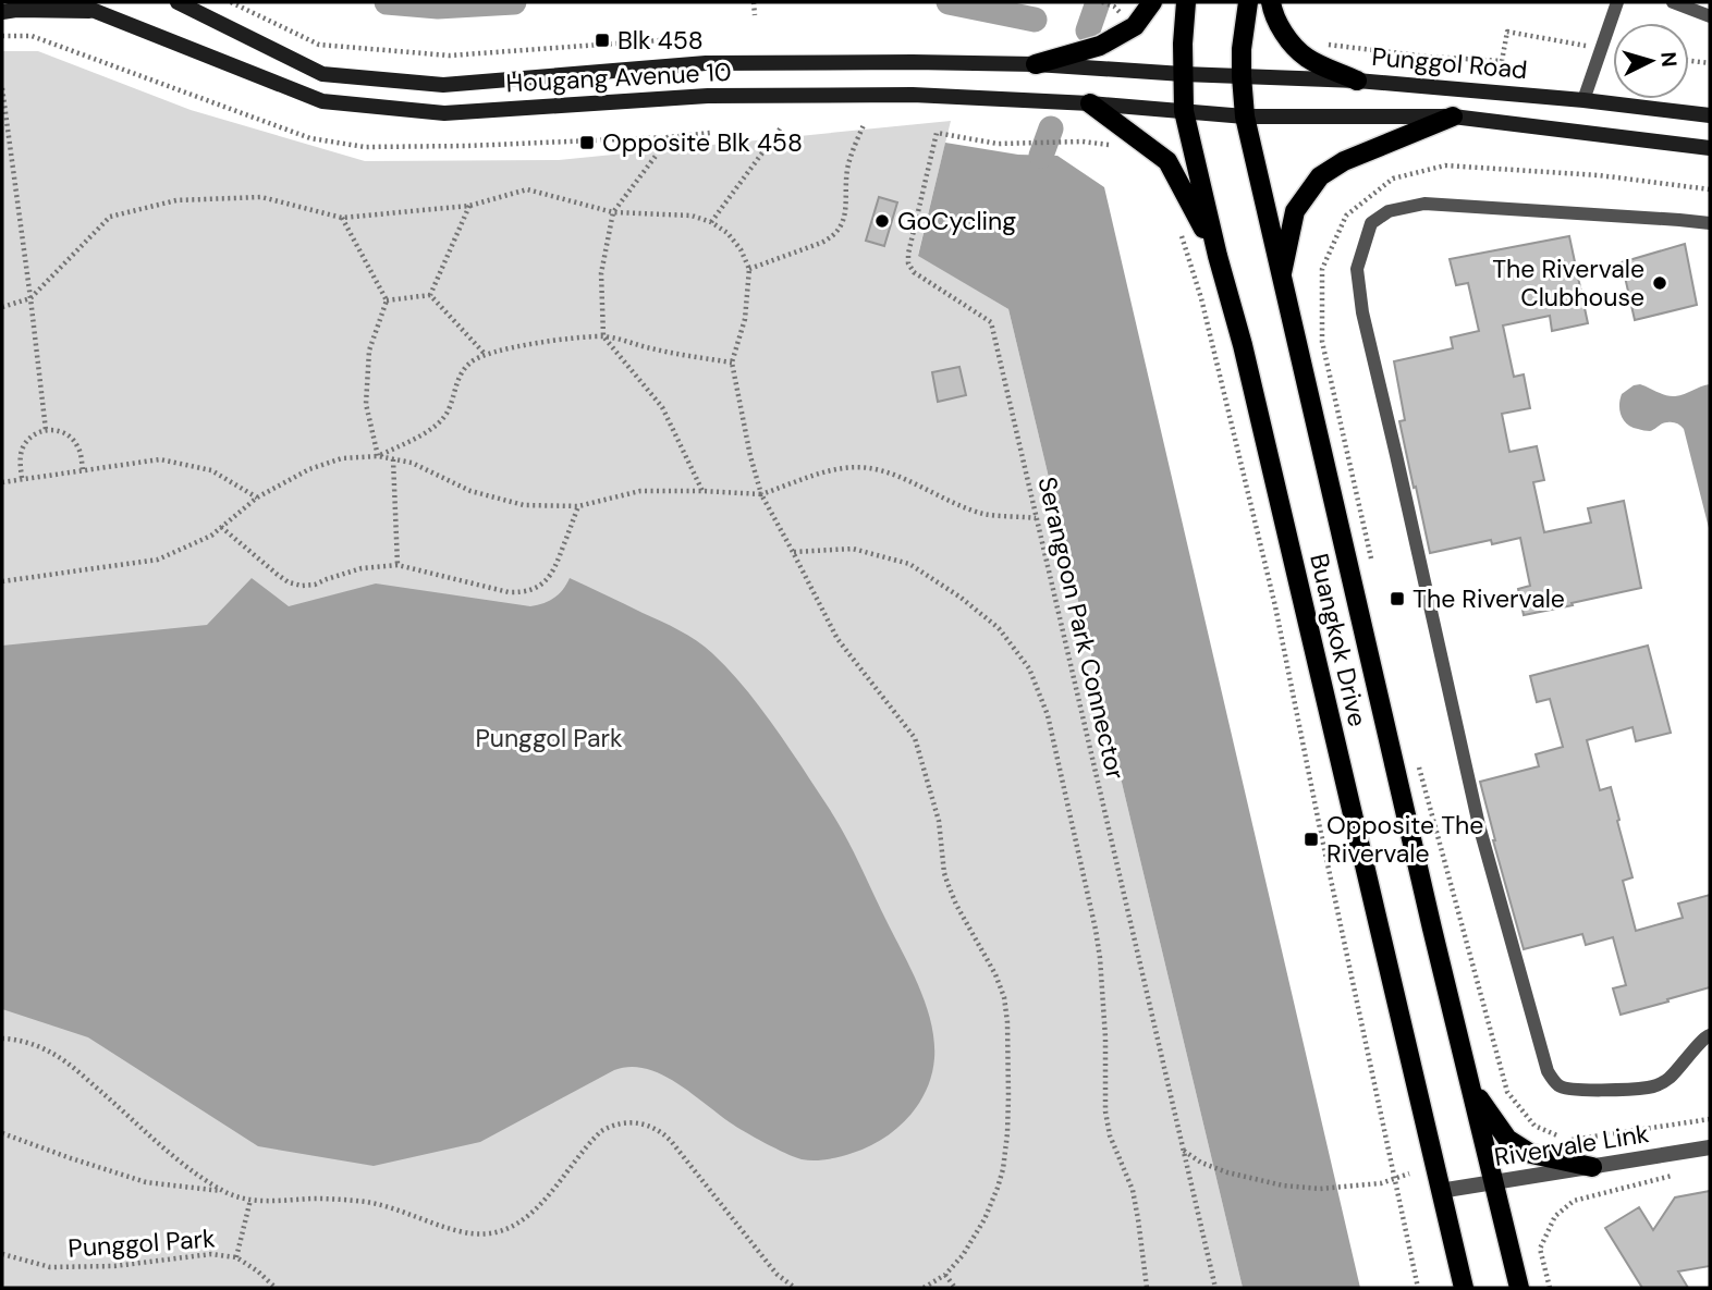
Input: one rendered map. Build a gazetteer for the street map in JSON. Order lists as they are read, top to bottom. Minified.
{"streets":{"main road":["Punggol Road","Hougang Avenue 10","Buangkok Drive"],"street":["Rivervale Link"],"path":["Serangoon Park Connector","Punggol Park"]},"crossings":[["Punggol Road","Hougang Avenue 10"],["Punggol Road","Buangkok Drive"],["Hougang Avenue 10","Buangkok Drive"],["Buangkok Drive","Rivervale Link"]],"parks":["Punggol Park"],"places":{"transit":["Blk 458","Opposite Blk 458","The Rivervale","Opposite The Rivervale"],"other":["GoCycling","The Rivervale Clubhouse"]},"north":"right"}
